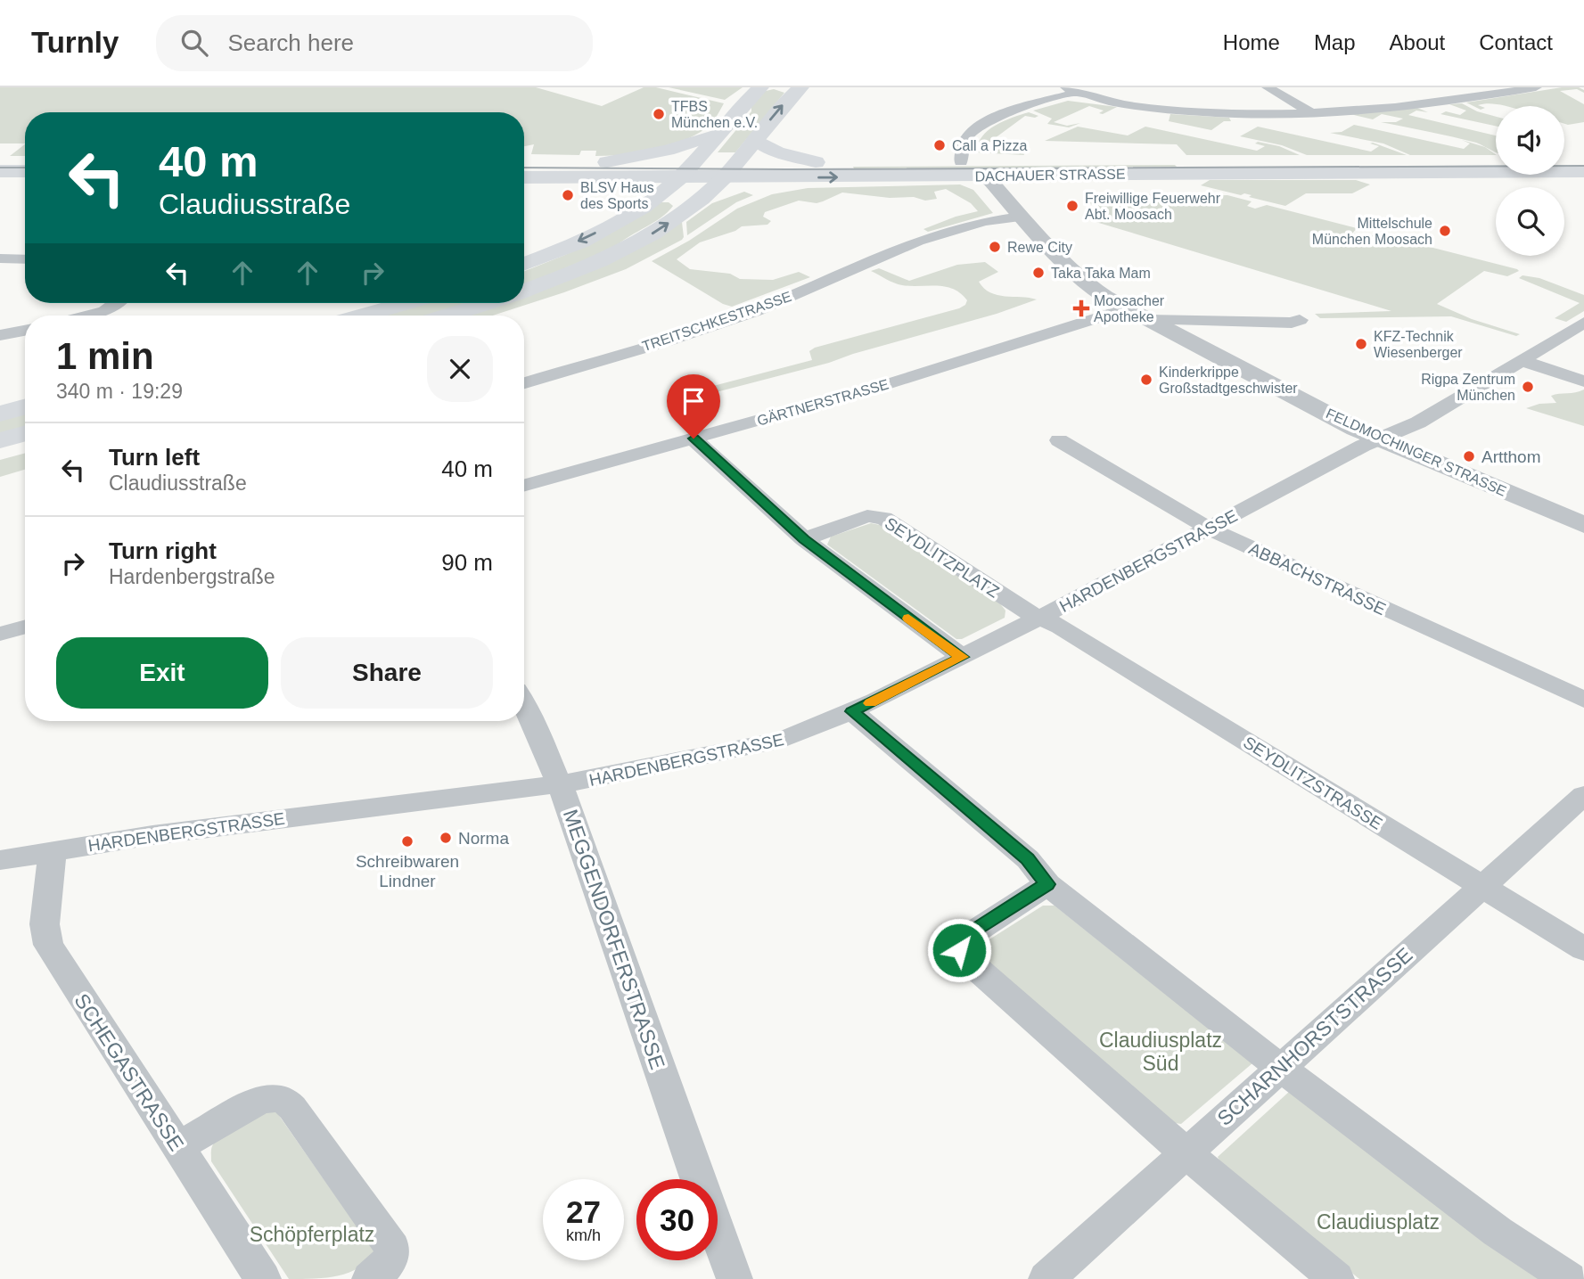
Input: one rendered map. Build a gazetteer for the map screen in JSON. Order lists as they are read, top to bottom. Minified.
{"streets":{"main road":["DACHAUER STRASSE"],"street":["TREITSCHKESTRASSE","GÄRTNERSTRASSE","FELDMOCHINGER STRASSE","SEYDLITZPLATZ","HARDENBERGSTRASSE","ABBACHSTRASSE","SEYDLITZSTRASSE","MEGGENDORFERSTRASSE","SCHARNHORSTSTRASSE","SCHEGASTRASSE"]},"crossings":[["DACHAUER STRASSE","FELDMOCHINGER STRASSE"],["TREITSCHKESTRASSE","FELDMOCHINGER STRASSE"],["GÄRTNERSTRASSE","FELDMOCHINGER STRASSE"],["FELDMOCHINGER STRASSE","HARDENBERGSTRASSE"],["SEYDLITZPLATZ","HARDENBERGSTRASSE"],["SEYDLITZPLATZ","SEYDLITZSTRASSE"],["HARDENBERGSTRASSE","ABBACHSTRASSE"],["HARDENBERGSTRASSE","SEYDLITZSTRASSE"],["HARDENBERGSTRASSE","MEGGENDORFERSTRASSE"],["HARDENBERGSTRASSE","SCHEGASTRASSE"],["SEYDLITZSTRASSE","SCHARNHORSTSTRASSE"]],"parks":["Claudiusplatz Süd","Claudiusplatz","Schöpferplatz"],"places":{"other":["TFBS München e.V.","Call a Pizza","BLSV Haus des Sports","Freiwillige Feuerwehr Abt. Moosach","Mittelschule München Moosach","Rewe City","Taka Taka Mam","KFZ-Technik Wiesenberger","Kinderkrippe Großstadtgeschwister","Rigpa Zentrum München","Artthom","Norma","Schreibwaren Lindner"],"health":["Moosacher Apotheke"]},"page":{"header":"Turnly","search":"Search here","nav":["Home","Map","About","Contact"],"turn":["40 m","Claudiusstraße"],"heading":["1 min","340 m · 19:29"],"list":[{"name":"Turn left","note":"Claudiusstraße","value":"40 m"},{"name":"Turn right","note":"Hardenbergstraße","value":"90 m"}],"buttons":["Exit","Share"],"speed":"27 km/h","limit":"30"}}
